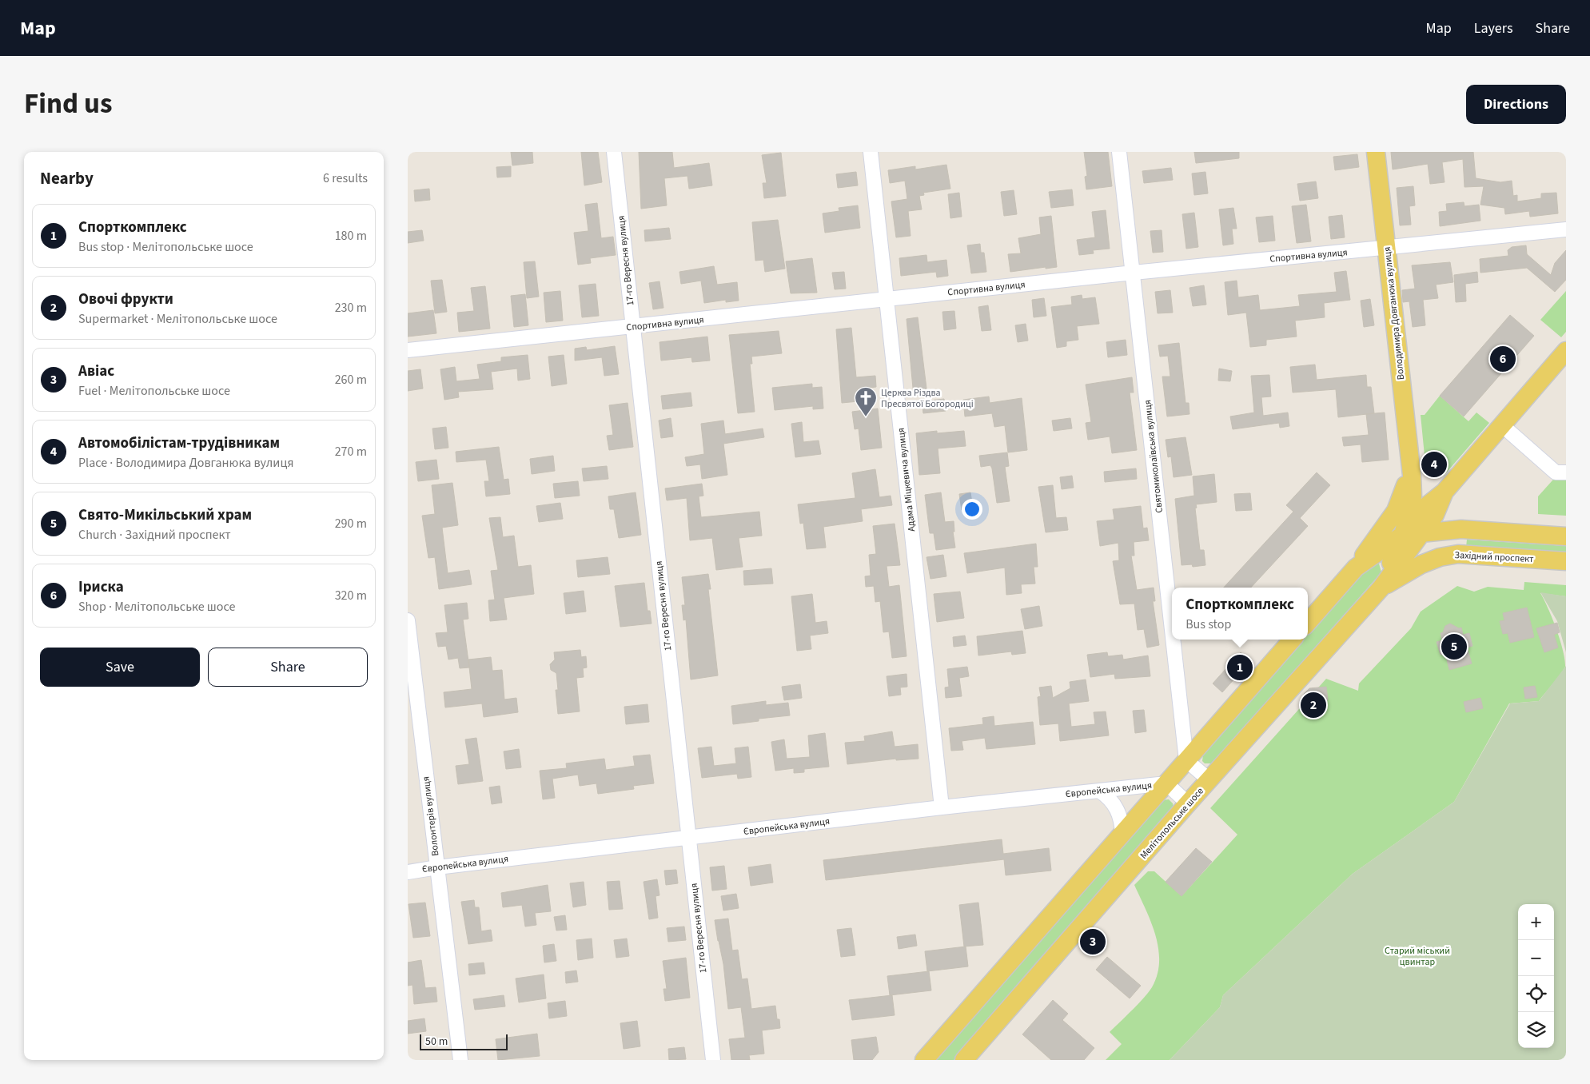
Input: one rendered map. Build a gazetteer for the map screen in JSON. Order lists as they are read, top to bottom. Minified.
{"streets":{"main road":["Володимира Довганюка вулиця","Західний проспект","Мелітопольське шосе"],"street":["Спортивна вулиця","17-го Вересня вулиця","Святомиколаївська вулиця","Адама Міцкевича вулиця","Європейська вулиця","Волонтерів вулиця"]},"crossings":[["Спортивна вулиця","17-го Вересня вулиця"],["Спортивна вулиця","Володимира Довганюка вулиця"],["Спортивна вулиця","Святомиколаївська вулиця"],["Спортивна вулиця","Адама Міцкевича вулиця"],["17-го Вересня вулиця","Європейська вулиця"],["Адама Міцкевича вулиця","Європейська вулиця"],["Західний проспект","Мелітопольське шосе"],["Європейська вулиця","Волонтерів вулиця"]],"parks":["Старий міський цвинтар"],"places":{"church":["Церква Різдва Пресвятої Богородиці"]},"scale_bar":"50 m","page":{"header":"Map","nav":["Map","Layers","Share"],"title":"Find us","buttons":["Directions",["Save","Share"]],"heading":["Nearby","6 results"],"list":[{"mark":"1","name":"Спорткомплекс","note":"Bus stop · Мелітопольське шосе","value":"180 m"},{"mark":"2","name":"Овочі фрукти","note":"Supermarket · Мелітопольське шосе","value":"230 m"},{"mark":"3","name":"Авіас","note":"Fuel · Мелітопольське шосе","value":"260 m"},{"mark":"4","name":"Автомобілістам-трудівникам","note":"Place · Володимира Довганюка вулиця","value":"270 m"},{"mark":"5","name":"Свято-Микільський храм","note":"Church · Західний проспект","value":"290 m"},{"mark":"6","name":"Іриска","note":"Shop · Мелітопольське шосе","value":"320 m"}],"pins":["6","4","5","1","2","3"],"popup":["Спорткомплекс","Bus stop"],"map_buttons":["+","−"],"scale":"50 m"}}
